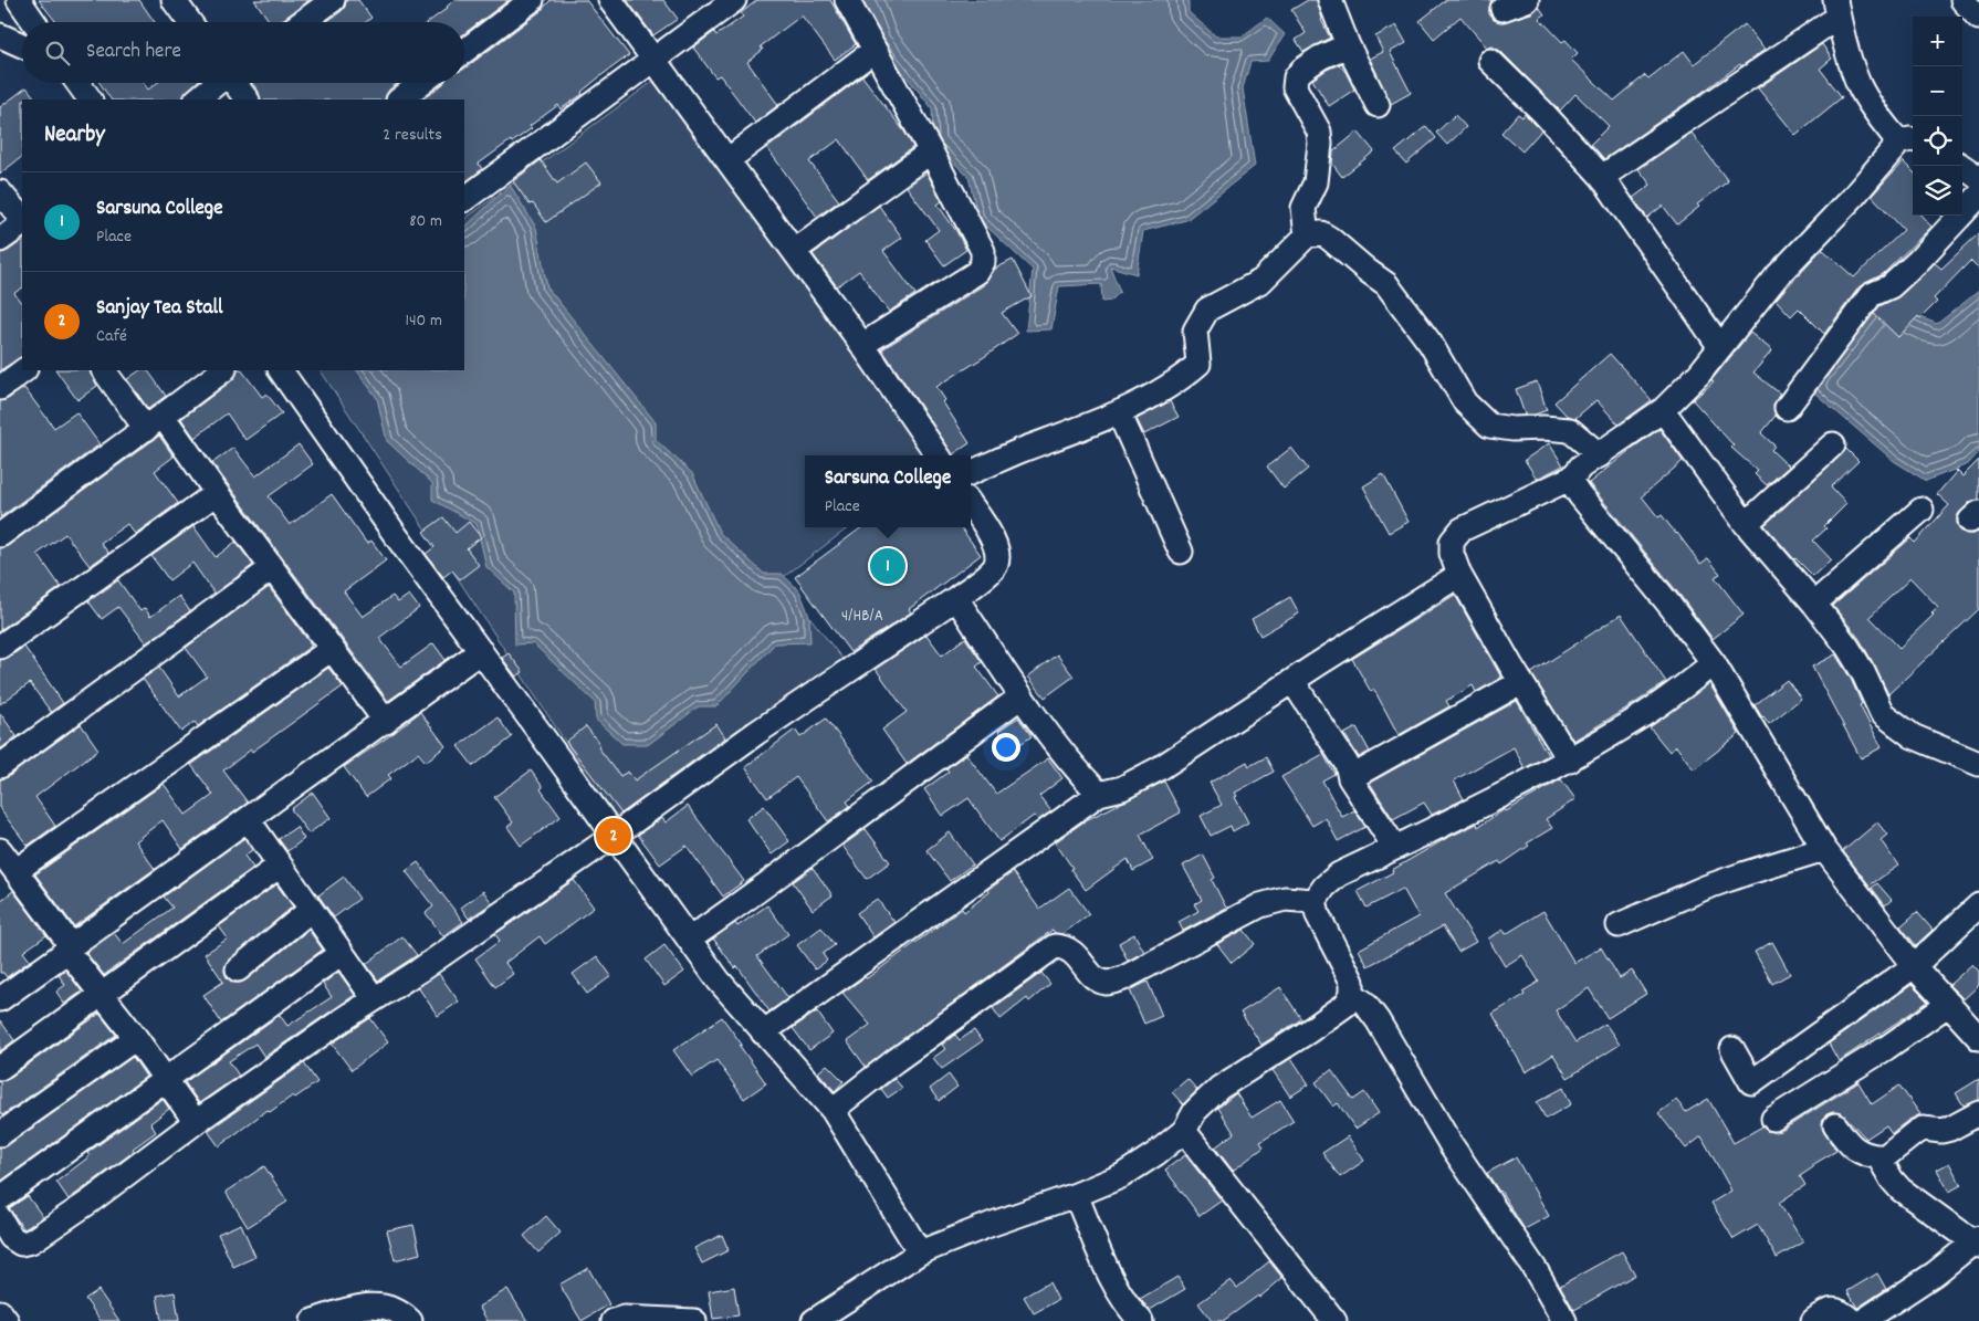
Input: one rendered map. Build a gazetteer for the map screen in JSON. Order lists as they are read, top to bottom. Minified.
{"house_numbers":["4/HB/A"],"page":{"map_buttons":["+","−"],"search":"Search here","heading":["Nearby","2 results"],"list":[{"mark":"1","name":"Sarsuna College","note":"Place","value":"80 m"},{"mark":"2","name":"Sanjay Tea Stall","note":"Café","value":"140 m"}],"popup":["Sarsuna College","Place"],"pins":["1","2"]}}
